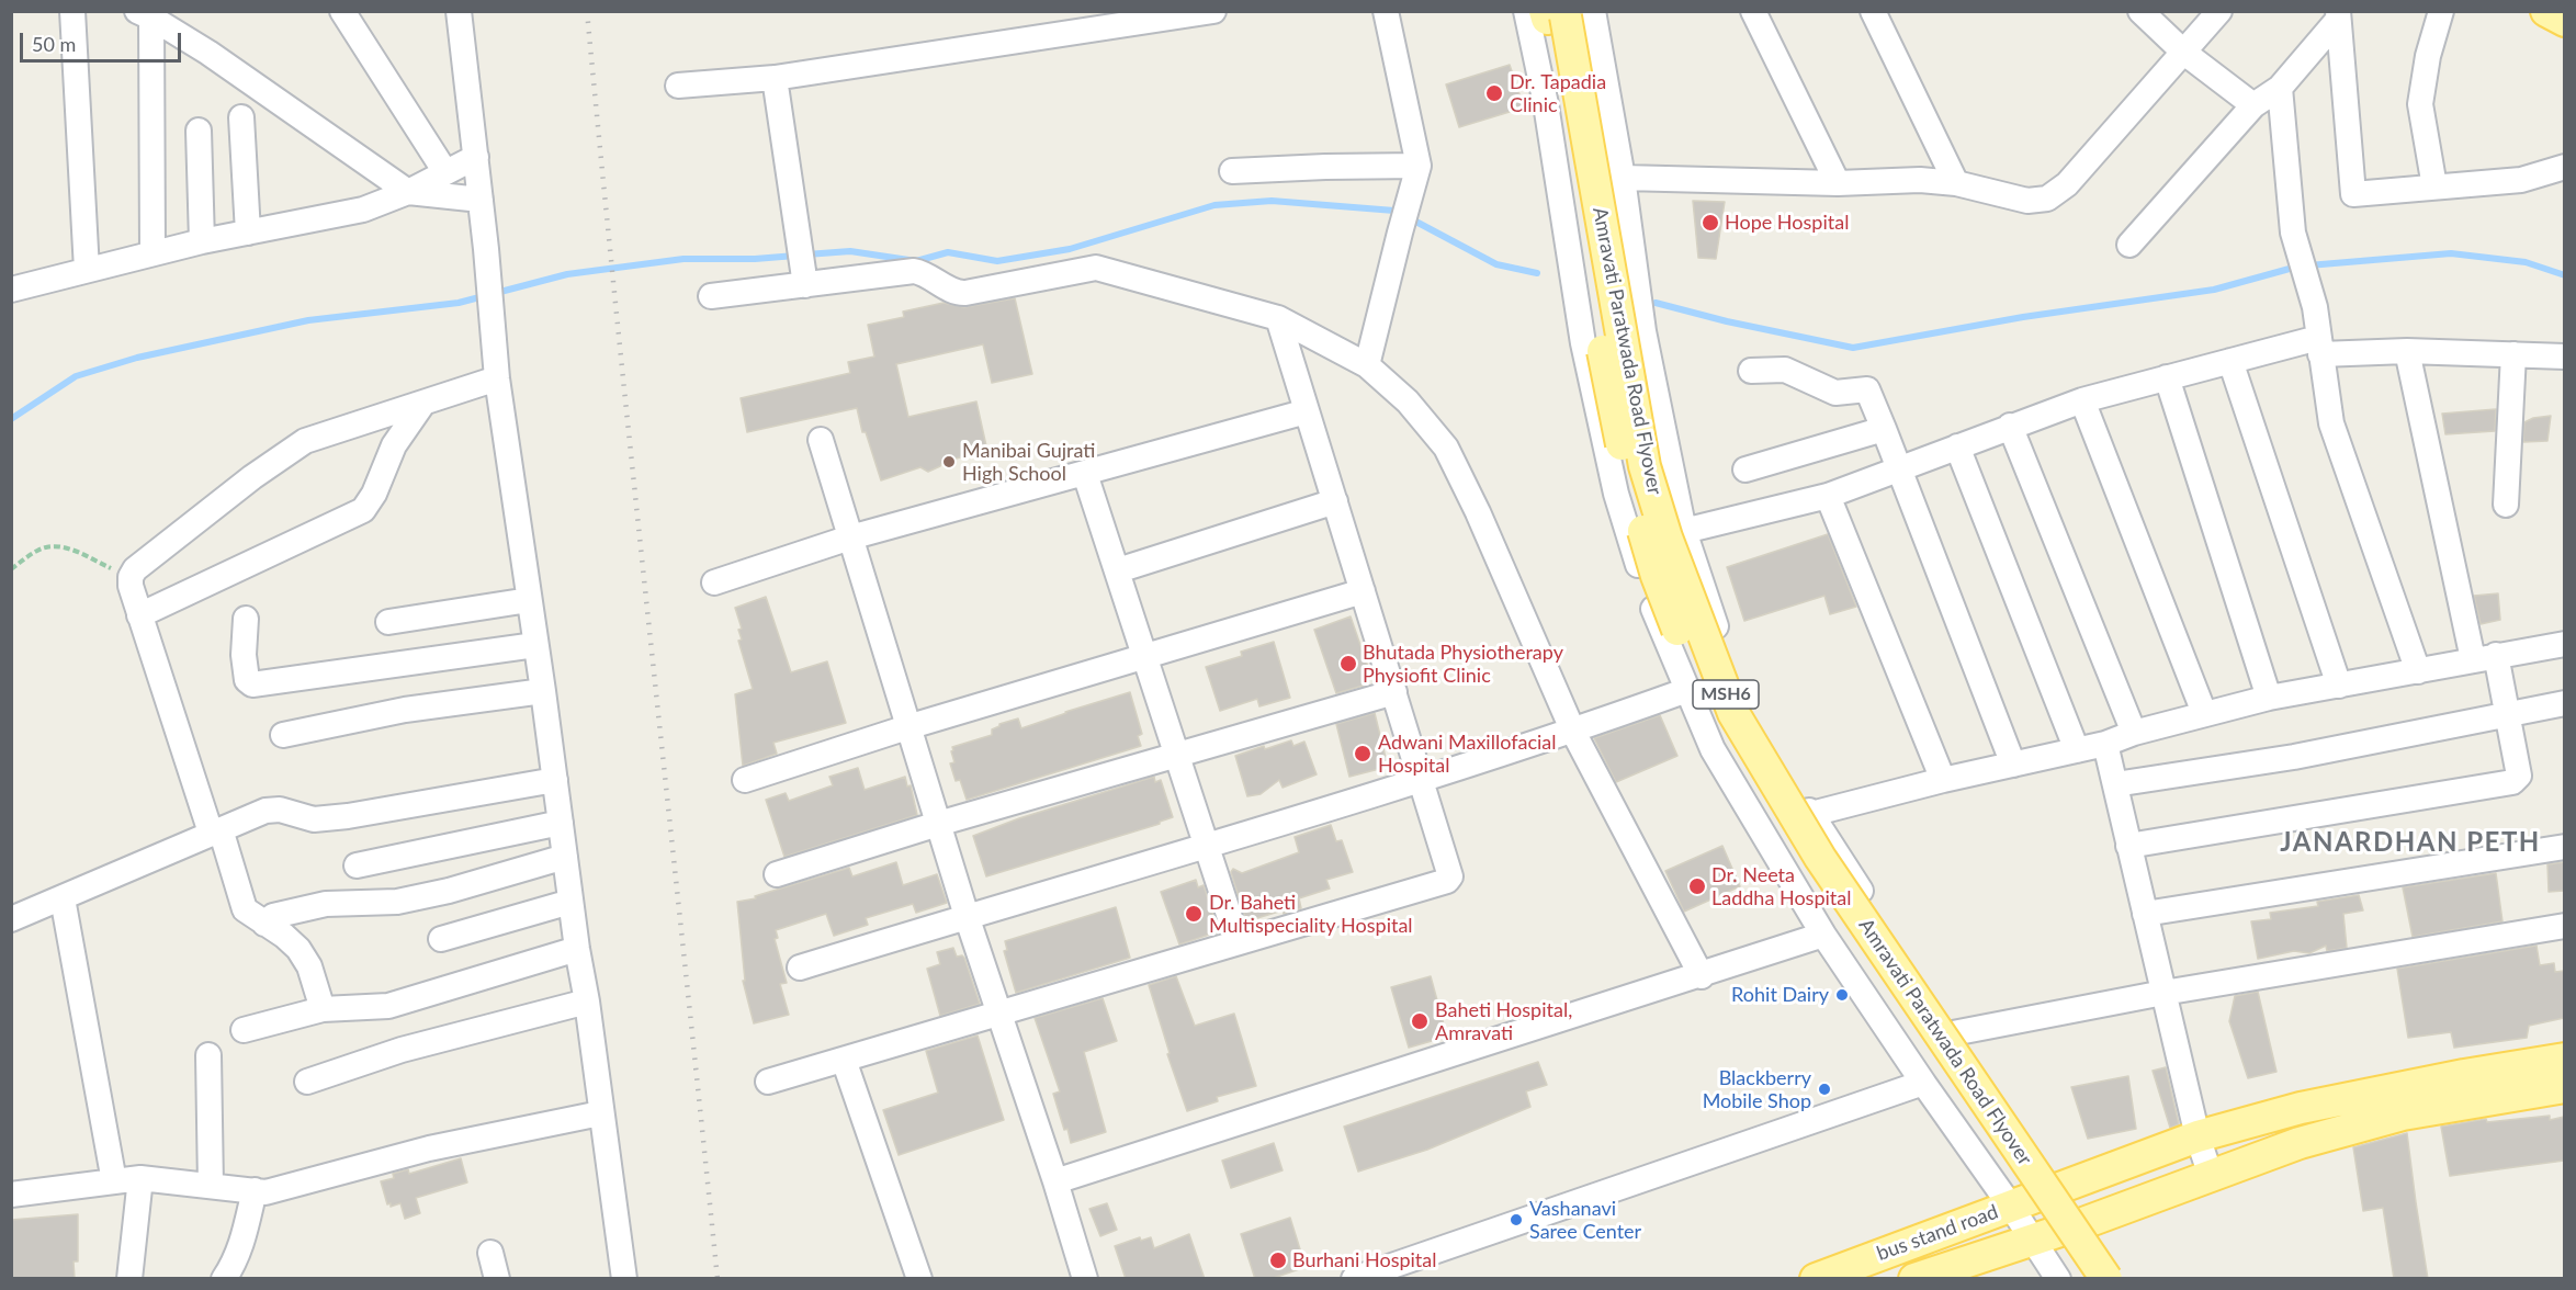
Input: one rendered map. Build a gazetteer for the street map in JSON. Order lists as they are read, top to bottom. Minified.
{"streets":{"main road":["Amravati Paratwada Road Flyover","MSH6","bus stand road"]},"districts":["JANARDHAN PETH"],"places":["Dr. Tapadia Clinic","Hope Hospital","Manibai Gujrati High School","Bhutada Physiotherapy Physiofit Clinic","Adwani Maxillofacial Hospital","Dr. Neeta Laddha Hospital","Dr. Baheti Multispeciality Hospital","Rohit Dairy","Baheti Hospital, Amravati","Blackberry Mobile Shop","Vashanavi Saree Center","Burhani Hospital"],"scale_bar":"50 m"}
